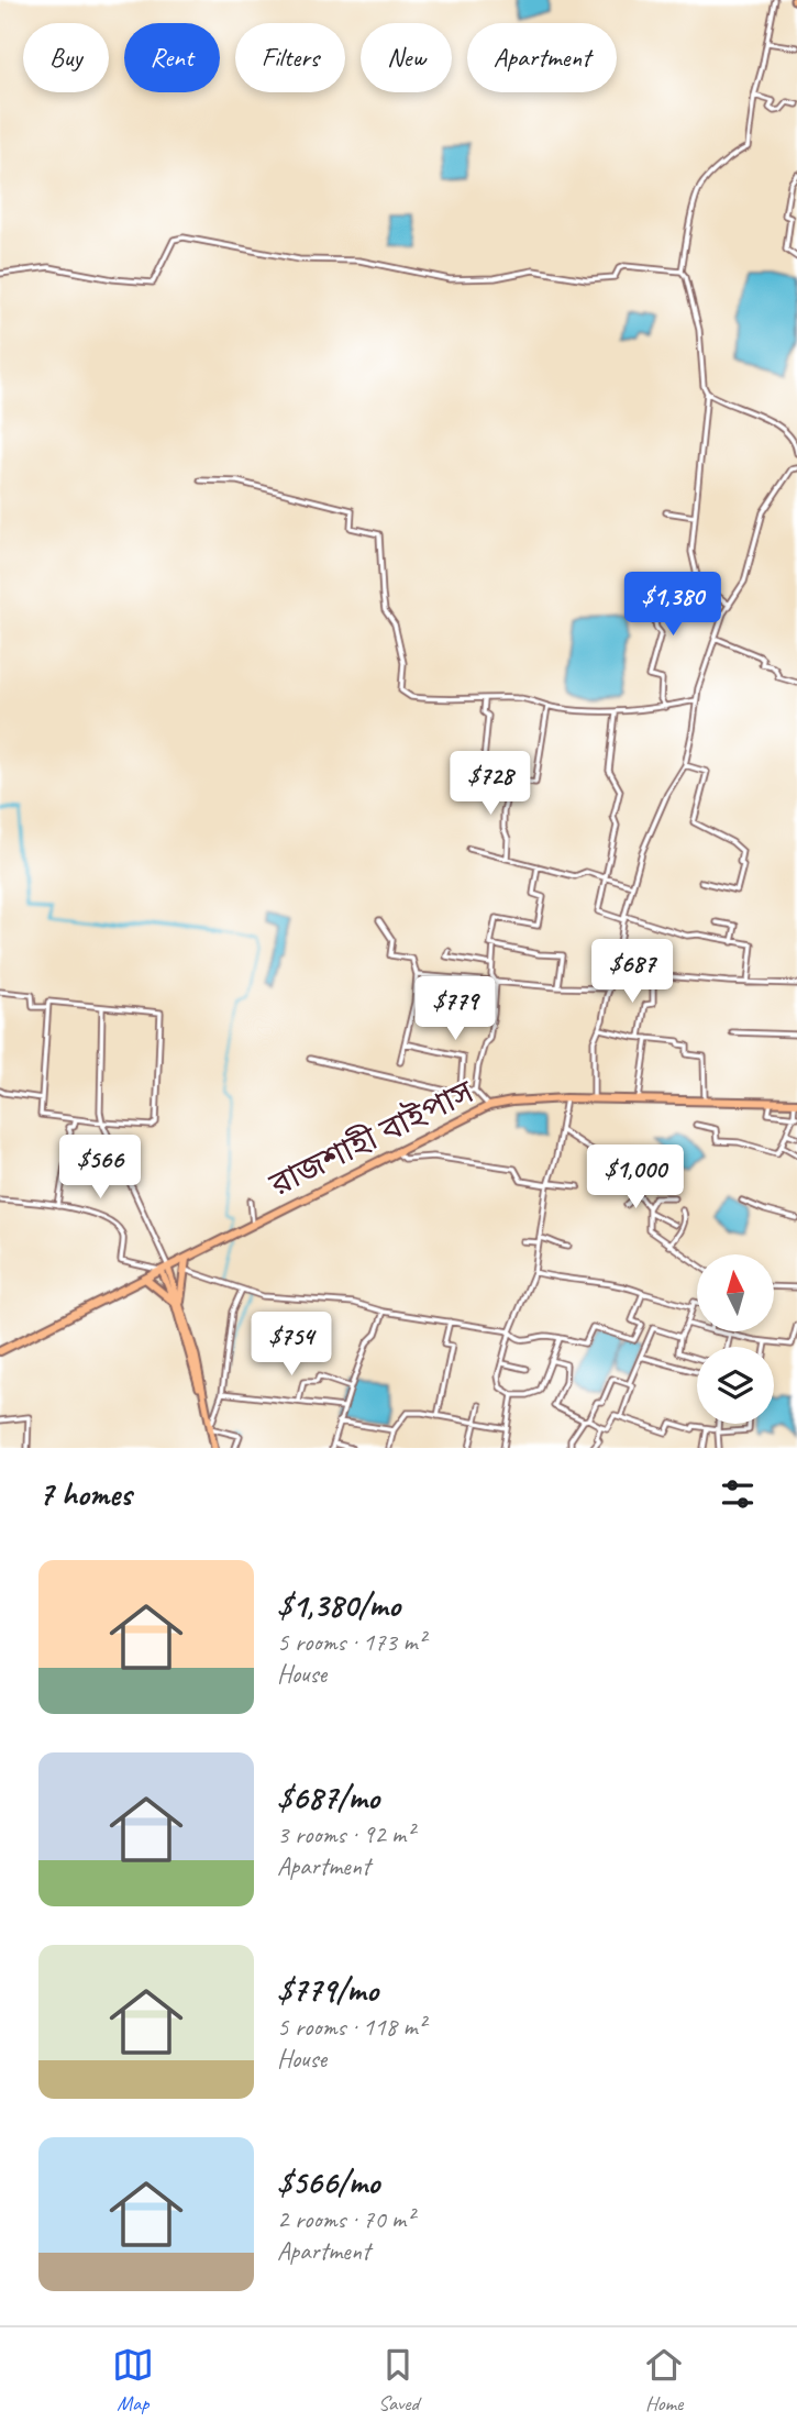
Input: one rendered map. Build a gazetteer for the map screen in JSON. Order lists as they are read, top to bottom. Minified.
{"streets":{"highway":["রাজশাহী বাইপাস"]},"north":"top","page":{"chip":["Buy","Rent","Filters","New","Apartment"],"price":["$1,380","$728","$687","$779","$566","$1,000","$754"],"heading":"7 homes","list":[{"name":"$1,380/mo","note":"5 rooms · 173 m² · House"},{"name":"$687/mo","note":"3 rooms · 92 m² · Apartment"},{"name":"$779/mo","note":"5 rooms · 118 m² · House"},{"name":"$566/mo","note":"2 rooms · 70 m² · Apartment"}],"tabs":["Map","Saved","Home"]}}
